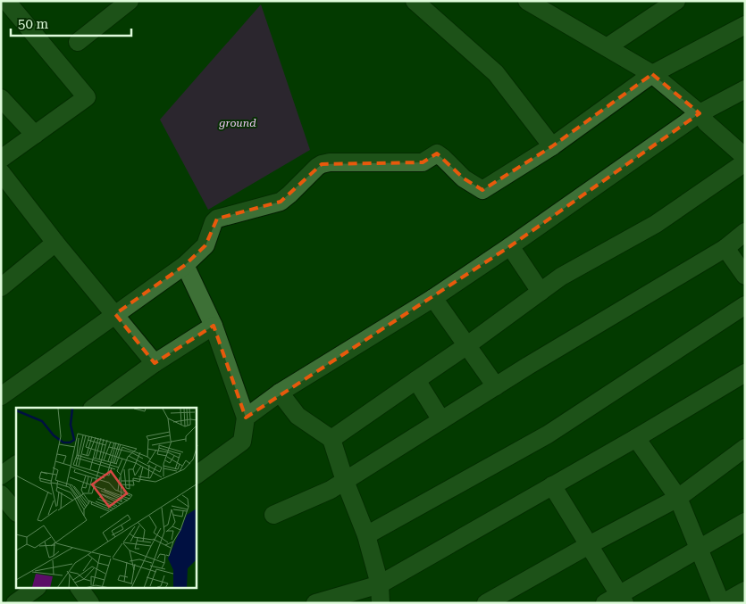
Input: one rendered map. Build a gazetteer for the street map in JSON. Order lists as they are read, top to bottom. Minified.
{"parks":["ground"],"scale_bar":"50 m"}
